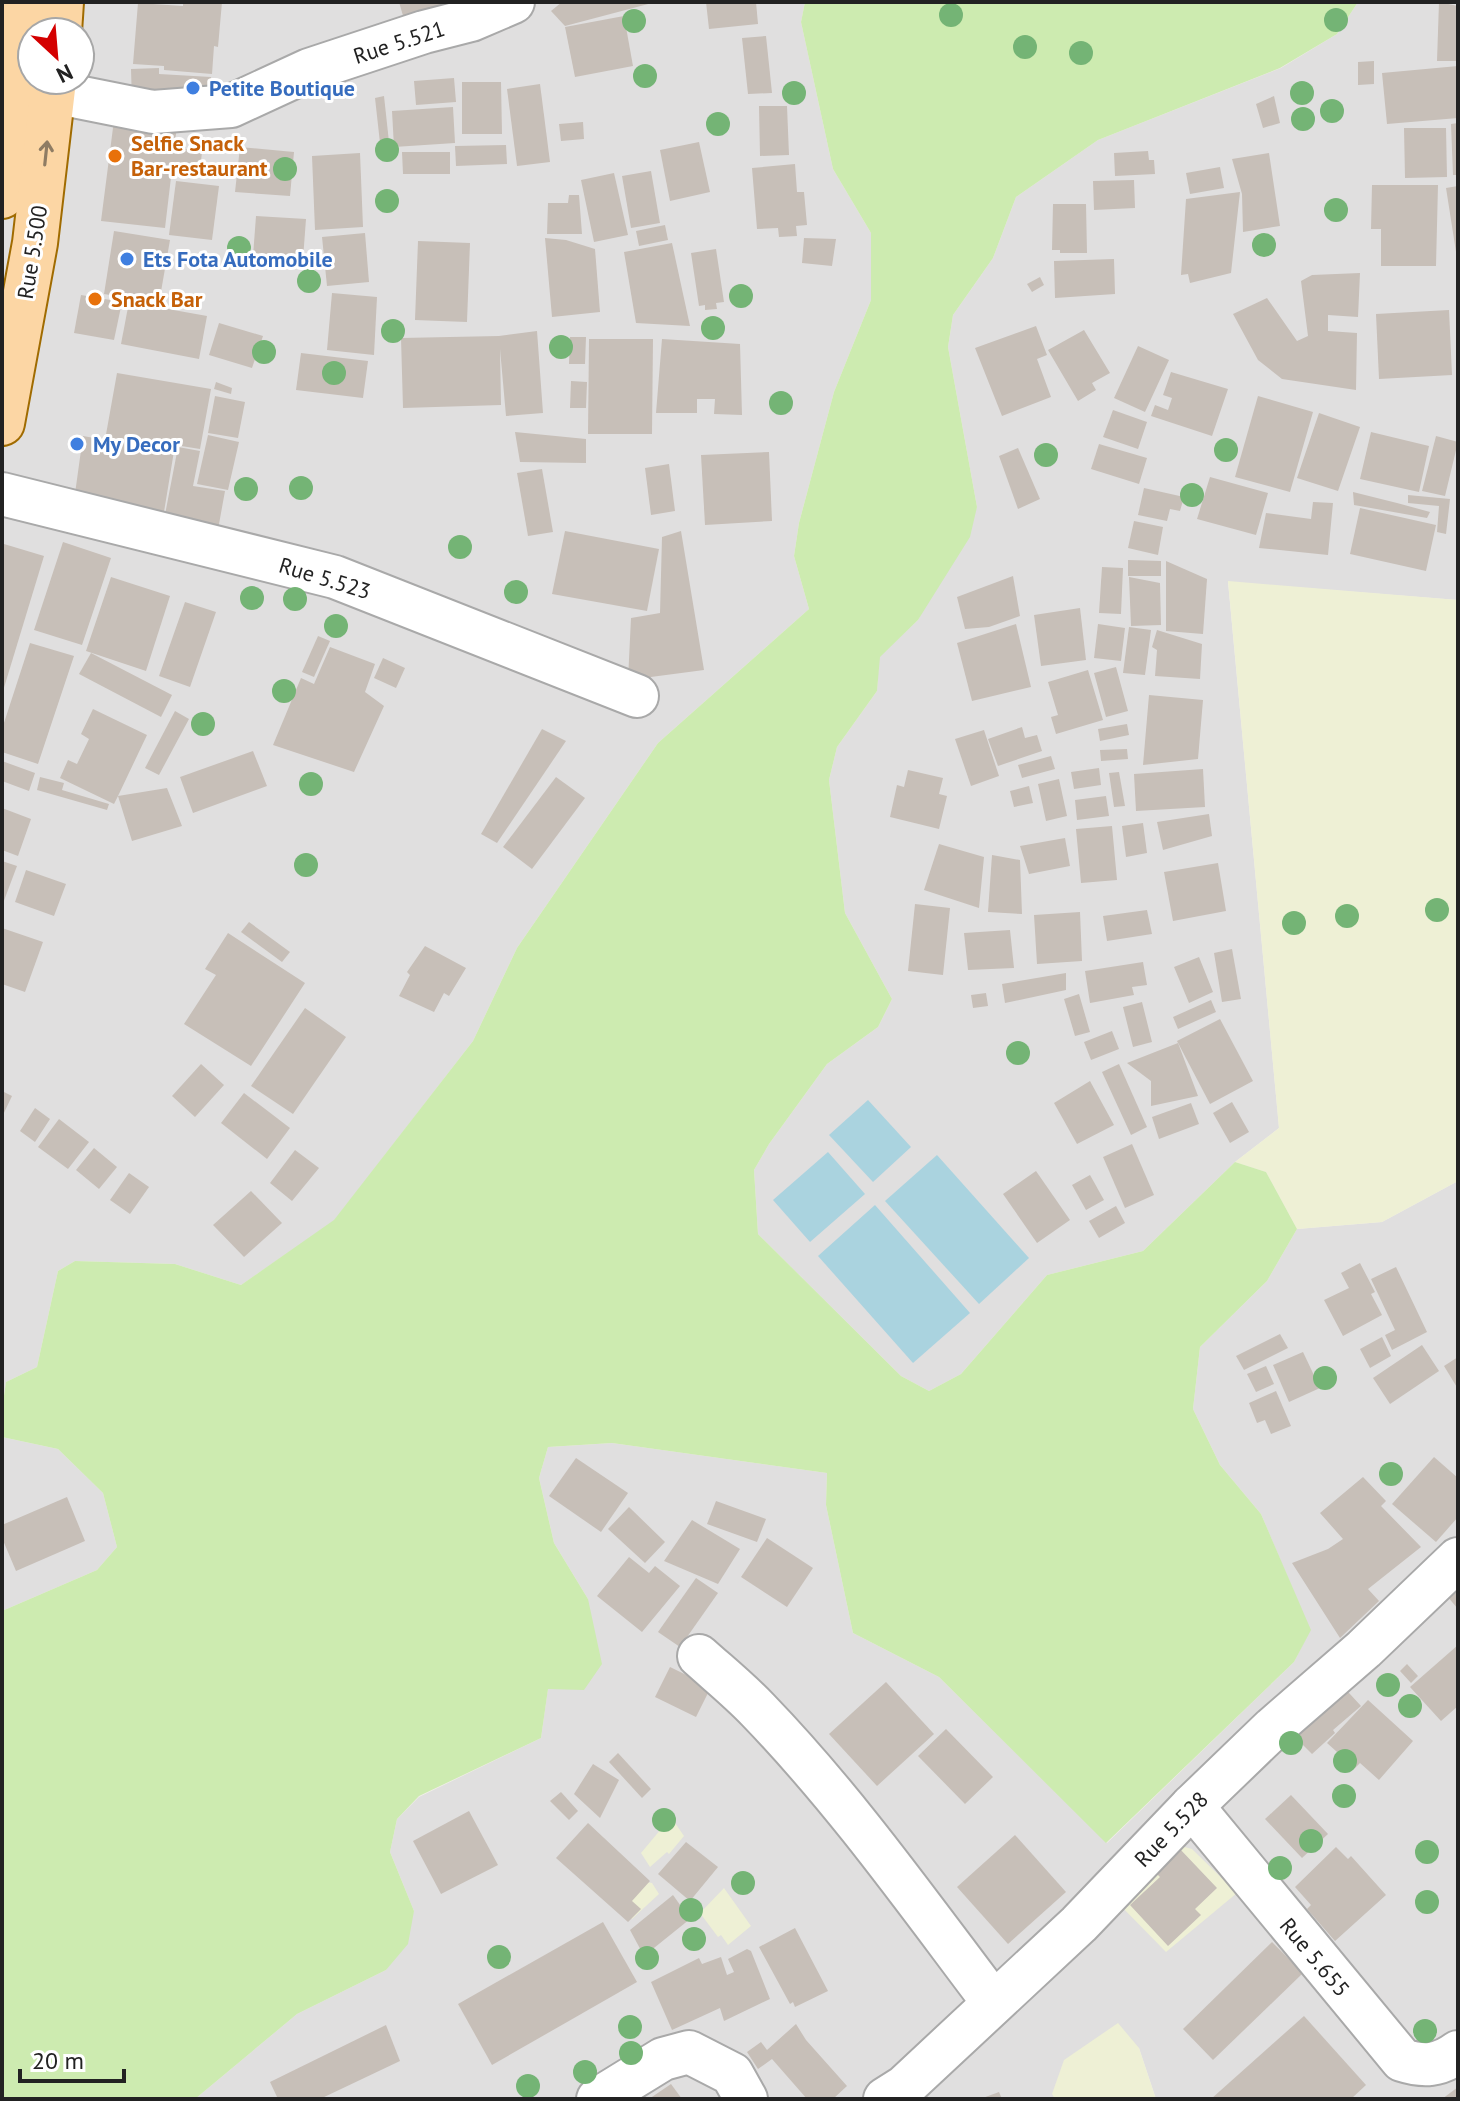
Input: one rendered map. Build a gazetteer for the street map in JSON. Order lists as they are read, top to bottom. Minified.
{"streets":{"main road":["Rue 5.500"],"street":["Rue 5.521","Rue 5.523","Rue 5.528","Rue 5.655"]},"crossings":[["Rue 5.528","Rue 5.655"]],"places":["Petite Boutique","Selfie Snack Bar-restaurant","Ets Fota Automobile","Snack Bar","My Decor"],"scale_bar":"20 m","north":"bottom right"}
